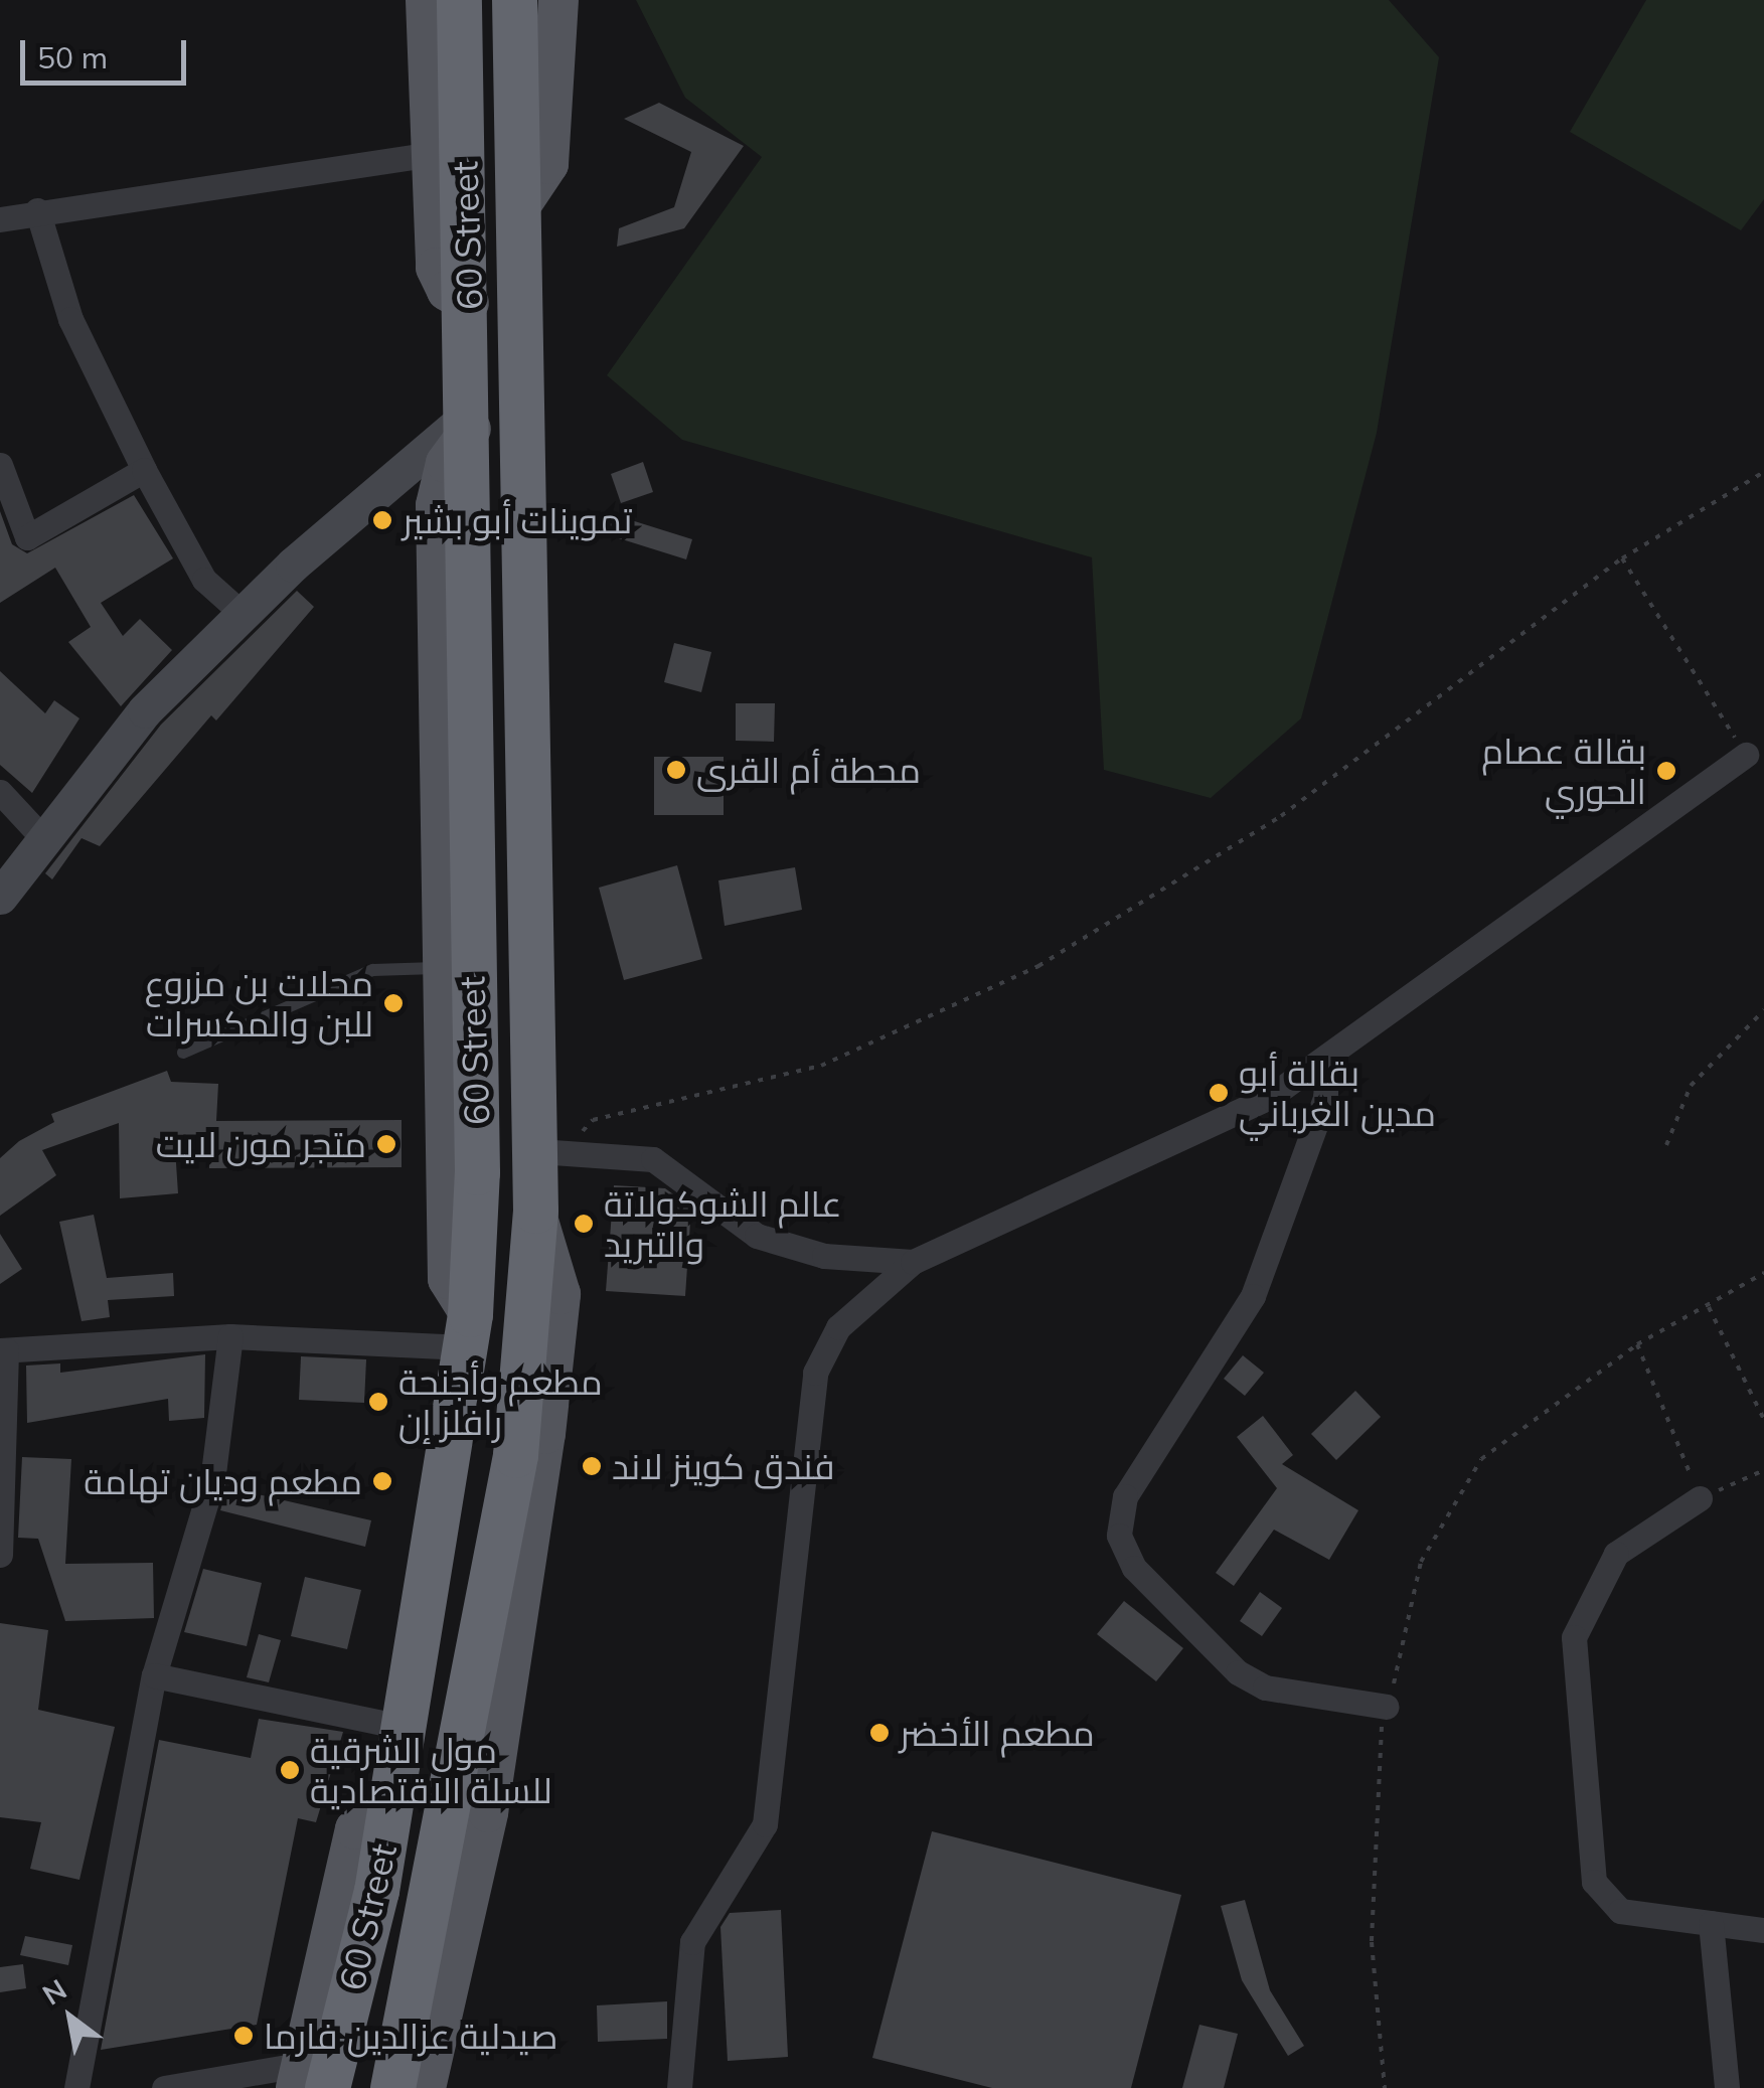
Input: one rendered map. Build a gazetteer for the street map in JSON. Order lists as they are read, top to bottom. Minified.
{"streets":{"highway":["60 Street"]},"places":["تموينات أبو بشير","محطة أم القرى","بقالة عصام الحوري","محلات بن مزروع للبن والمكسرات","بقالة أبو مدين الغرباني","متجر مون لايت","عالم الشوكولاتة والتبريد","مطعم وأجنحة رافلز إن","فندق كوينز لاند","مطعم وديان تهامة","مطعم الأخضر","مول الشرقية للسلة الاقتصادية","صيدلية عزالدين فارما"],"scale_bar":"50 m","north":"top left"}
